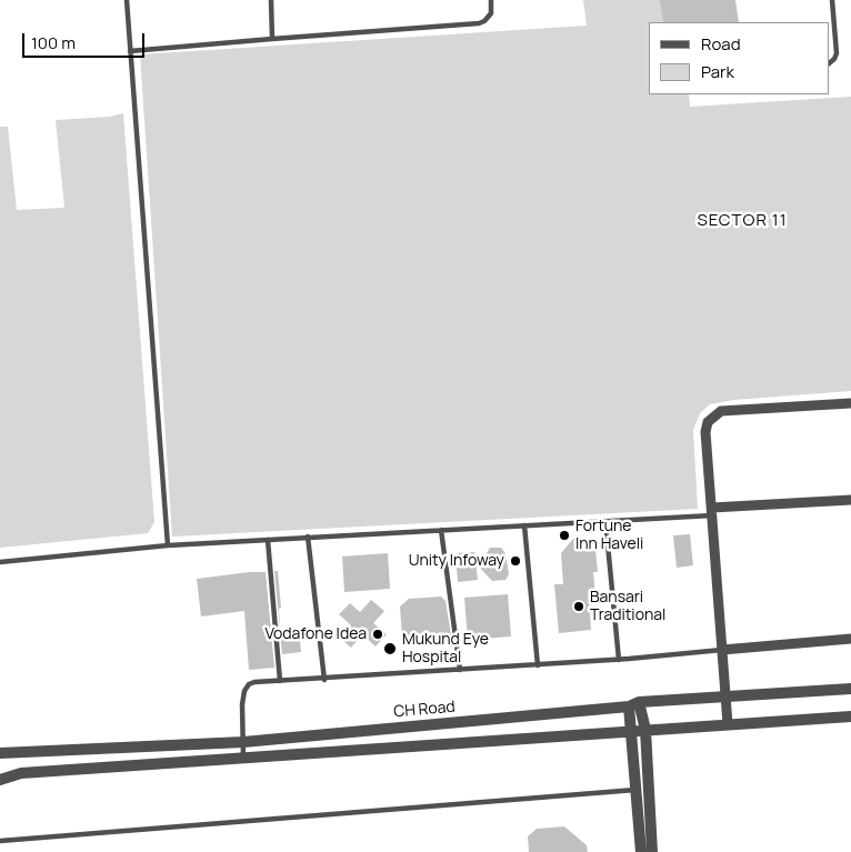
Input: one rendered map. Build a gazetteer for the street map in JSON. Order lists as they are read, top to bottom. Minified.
{"streets":{"street":["CH Road"]},"districts":["SECTOR 11"],"places":["Fortune Inn Haveli","Unity Infoway","Bansari Traditional","Vodafone Idea","Mukund Eye Hospital"],"legend":["Road","Park"],"scale_bar":"100 m"}
